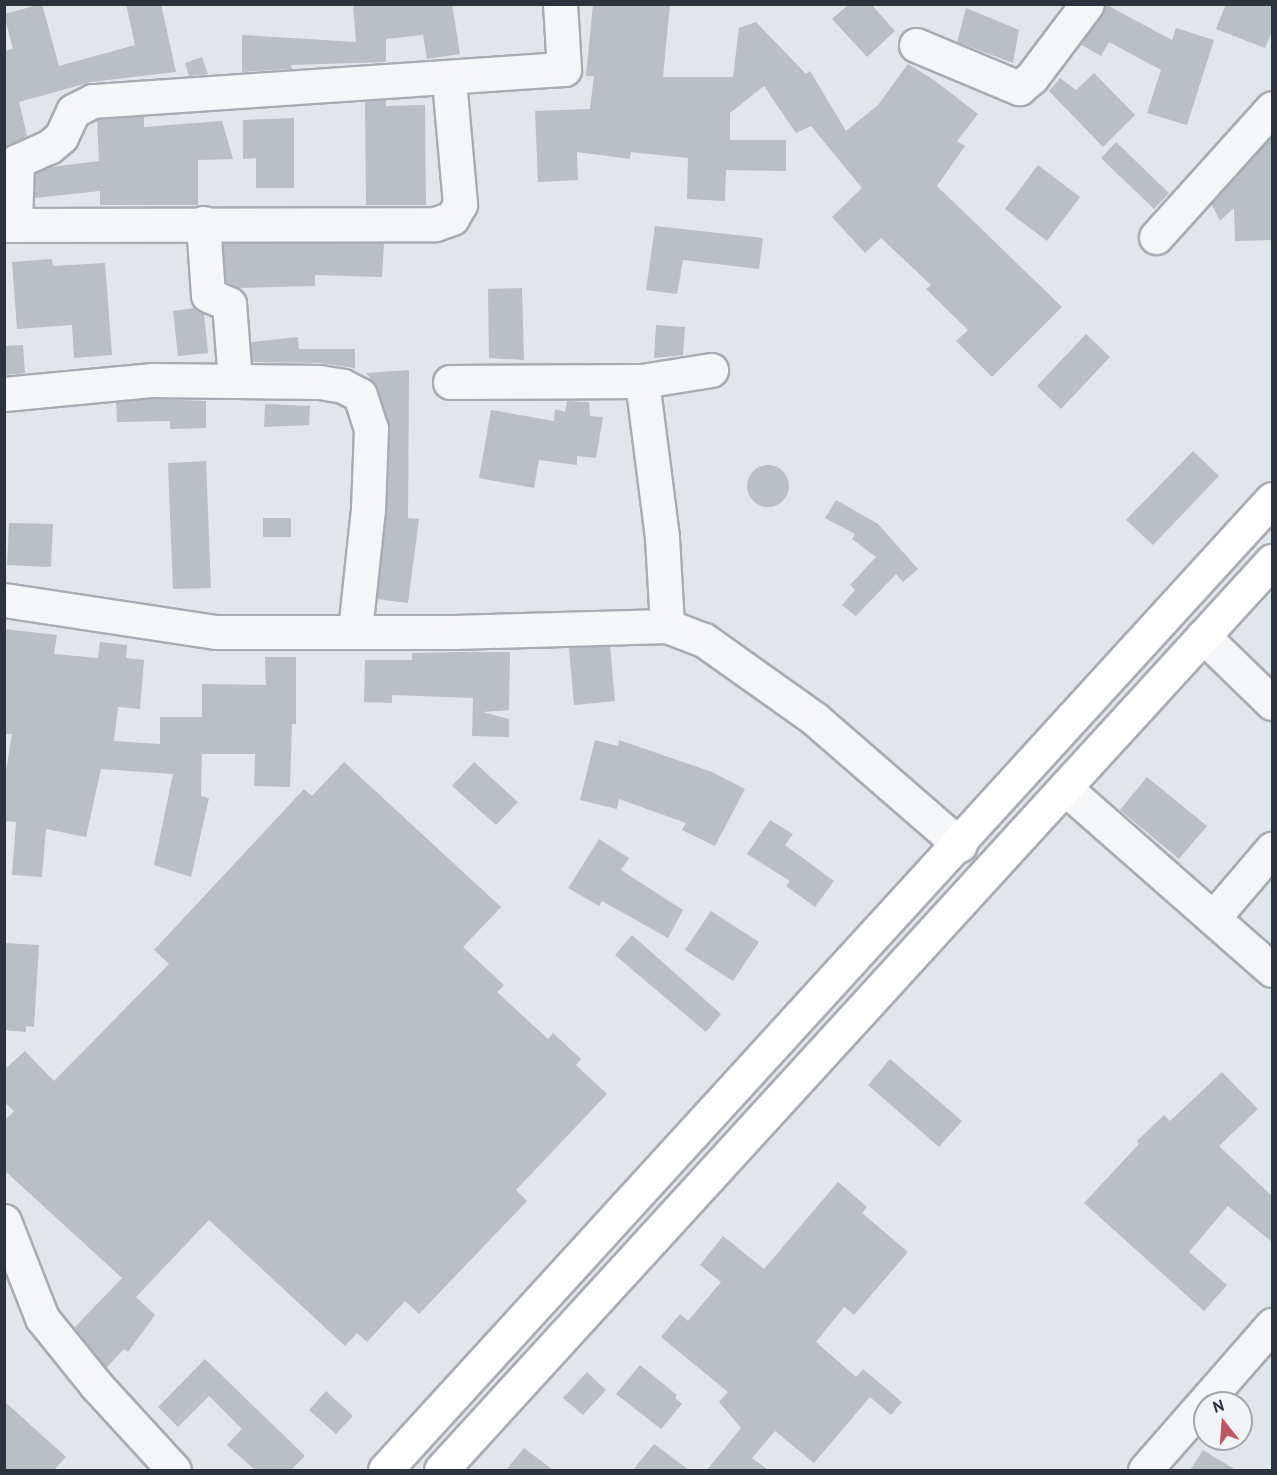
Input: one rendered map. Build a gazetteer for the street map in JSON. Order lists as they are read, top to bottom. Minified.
{"north":"top"}
